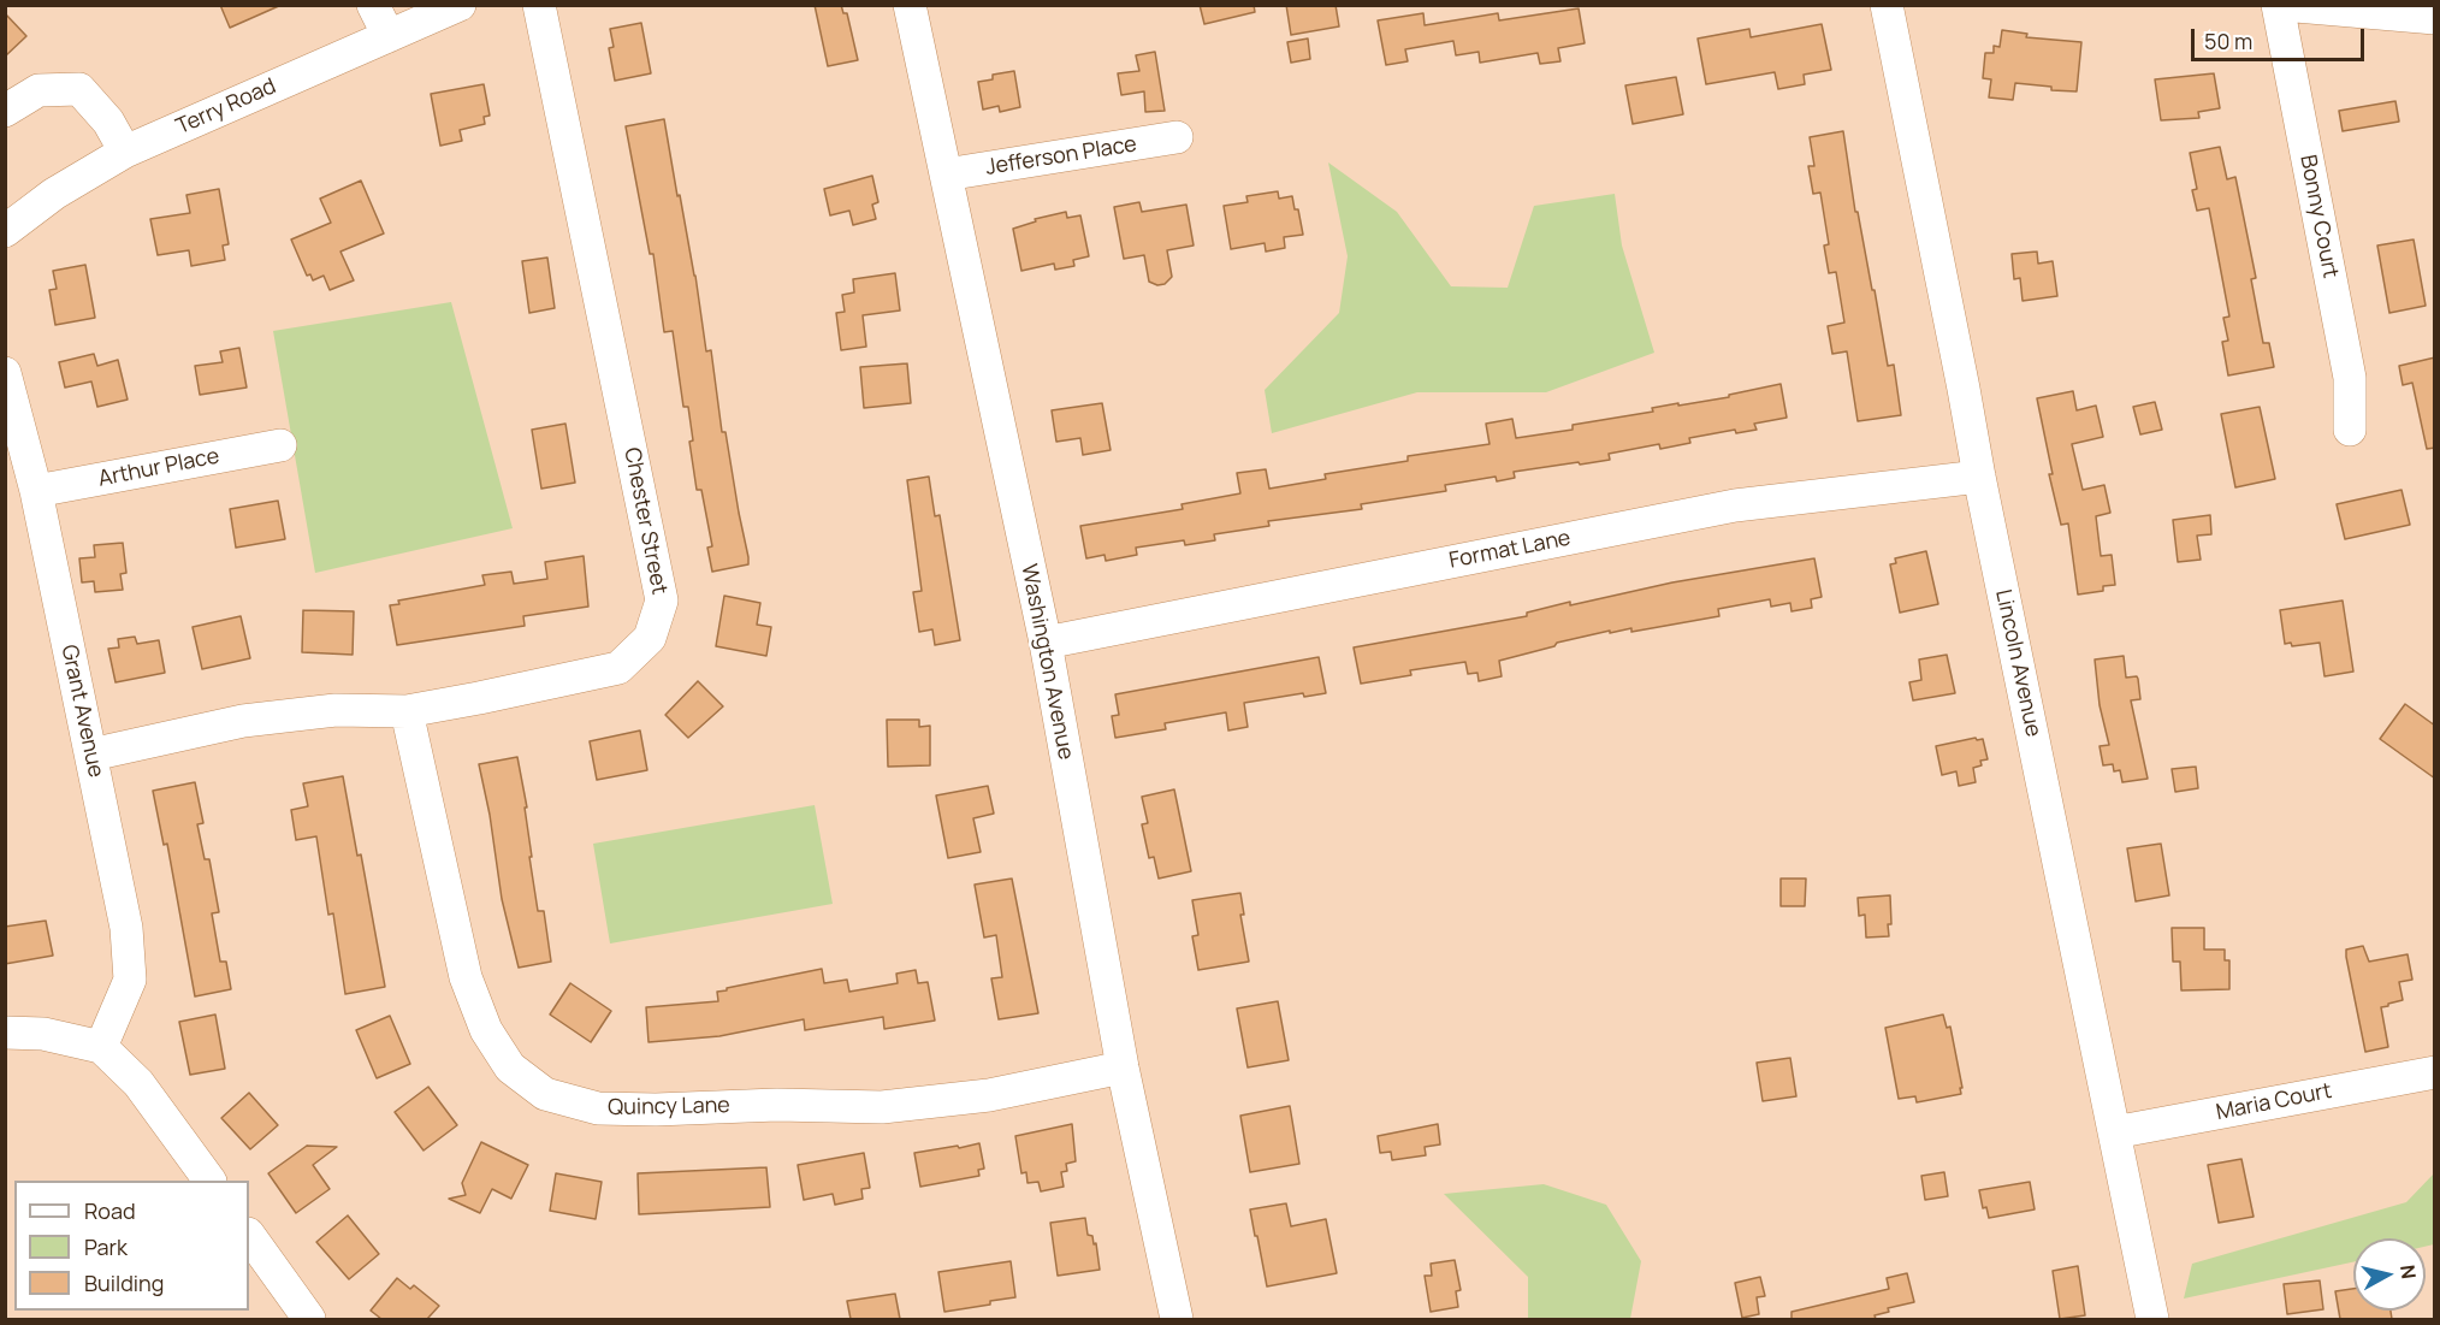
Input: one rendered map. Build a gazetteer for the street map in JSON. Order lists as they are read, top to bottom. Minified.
{"streets":{"street":["Terry Road","Jefferson Place","Bonny Court","Arthur Place","Chester Street","Format Lane","Washington Avenue","Lincoln Avenue","Grant Avenue","Maria Court","Quincy Lane"]},"crossings":[["Jefferson Place","Washington Avenue"],["Arthur Place","Grant Avenue"],["Chester Street","Grant Avenue"],["Chester Street","Quincy Lane"],["Format Lane","Washington Avenue"],["Format Lane","Lincoln Avenue"],["Washington Avenue","Quincy Lane"],["Lincoln Avenue","Maria Court"]],"legend":["Road","Park","Building"],"scale_bar":"50 m","north":"right"}
